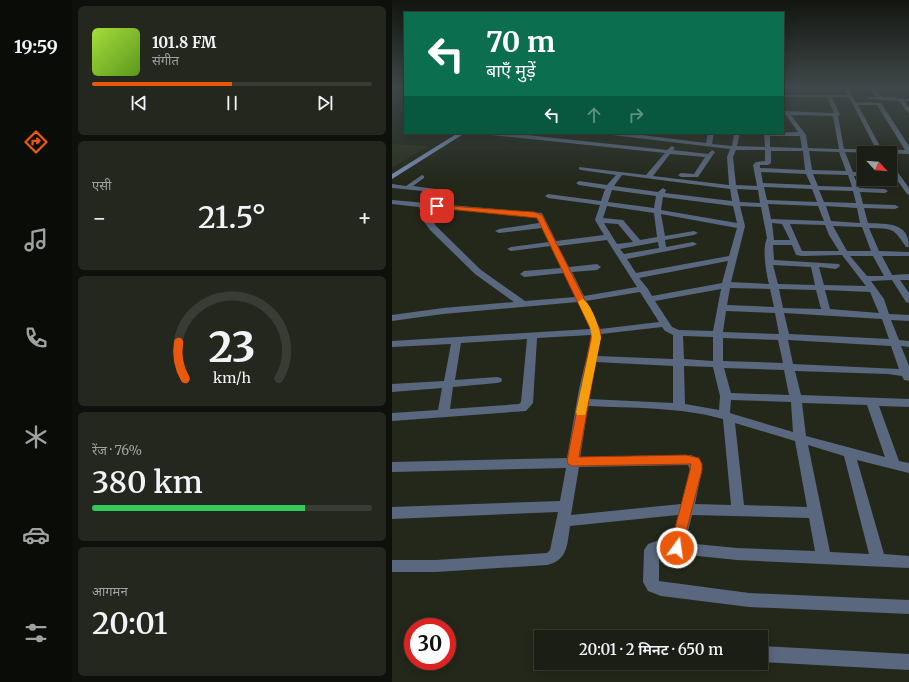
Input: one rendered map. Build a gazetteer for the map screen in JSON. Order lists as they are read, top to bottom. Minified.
{"north":"bottom right","page":{"tabs":"19:59","turn":["70 m","बाएँ मुड़ें"],"song":["101.8 FM","संगीत"],"tile":["एसी",["रेंज · 76%","380 km"],["आगमन","20:01"]],"heat":["−","21.5°","+"],"limit":"30","trip":"20:01 · 2 मिनट · 650 m","gauge":["23","km/h"]}}
